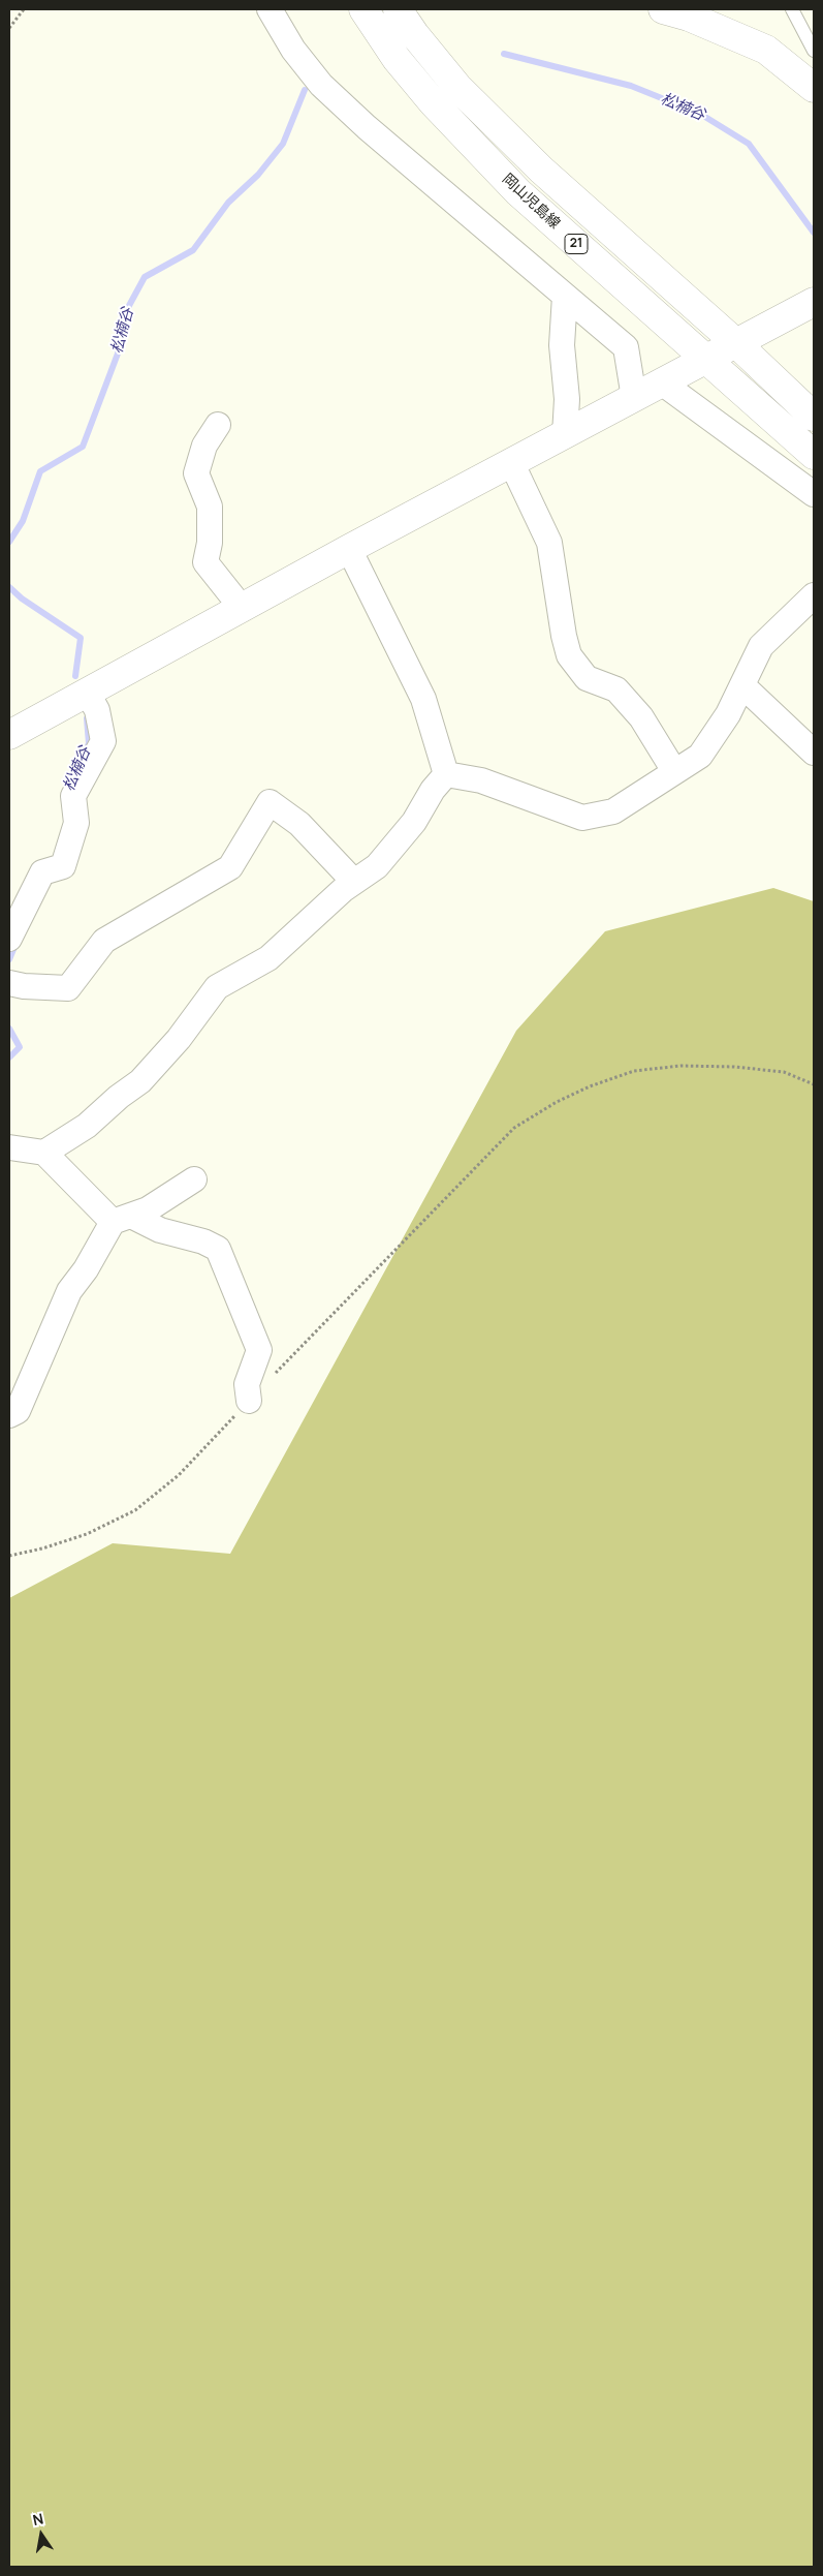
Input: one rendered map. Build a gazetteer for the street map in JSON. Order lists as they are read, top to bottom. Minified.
{"streets":{"main road":["岡山児島線","21"]},"water":["松楠谷"],"north":"top"}
